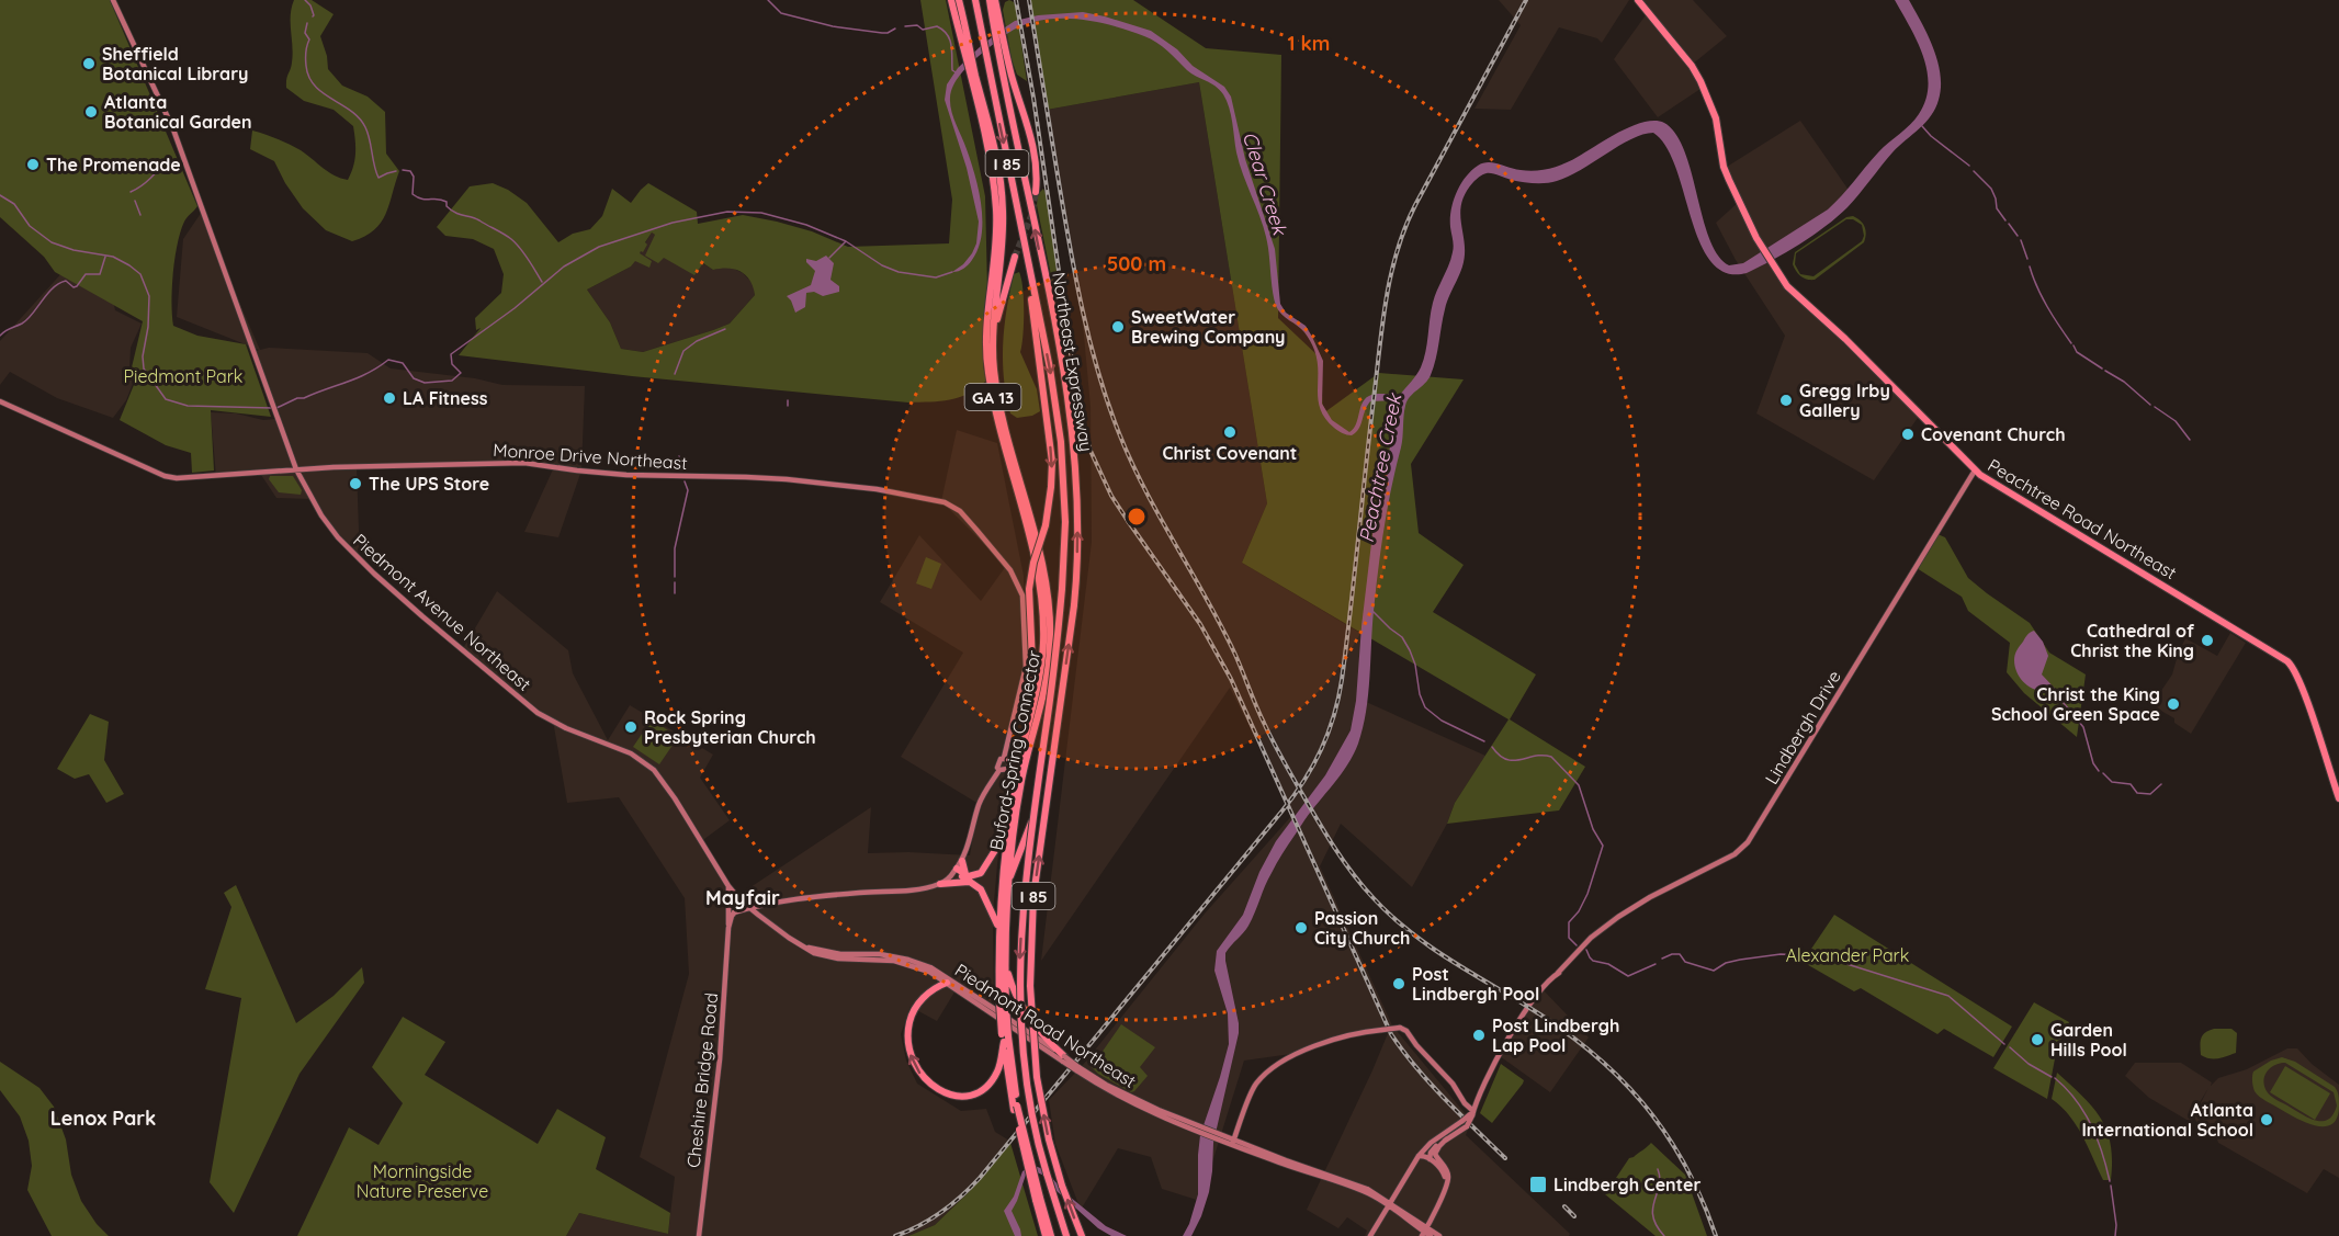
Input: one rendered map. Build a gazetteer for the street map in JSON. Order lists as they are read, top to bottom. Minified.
{"streets":{"highway":["I 85","Northeast Expressway","GA 13","Peachtree Road Northeast","Buford-Spring Connector"],"main road":["Monroe Drive Northeast","Piedmont Avenue Northeast","Lindbergh Drive","Piedmont Road Northeast","Cheshire Bridge Road"]},"crossings":[["Monroe Drive Northeast","Piedmont Avenue Northeast"],["Monroe Drive Northeast","Piedmont Road Northeast"],["Monroe Drive Northeast","Cheshire Bridge Road"],["Peachtree Road Northeast","Lindbergh Drive"],["Piedmont Avenue Northeast","Piedmont Road Northeast"],["Piedmont Avenue Northeast","Cheshire Bridge Road"],["Lindbergh Drive","Piedmont Road Northeast"]],"districts":["Mayfair","Lenox Park"],"water":["Clear Creek","Peachtree Creek"],"parks":["Piedmont Park","Alexander Park","Morningside Nature Preserve"],"places":{"other":["Sheffield Botanical Library","Atlanta Botanical Garden","The Promenade","SweetWater Brewing Company","LA Fitness","Gregg Irby Gallery","Christ Covenant","Covenant Church","The UPS Store","Cathedral of Christ the King","Christ the King School Green Space","Rock Spring Presbyterian Church","Passion City Church","Post Lindbergh Pool","Post Lindbergh Lap Pool","Garden Hills Pool","Atlanta International School"],"transit":["Lindbergh Center"]},"rings":["1 km","500 m"]}
